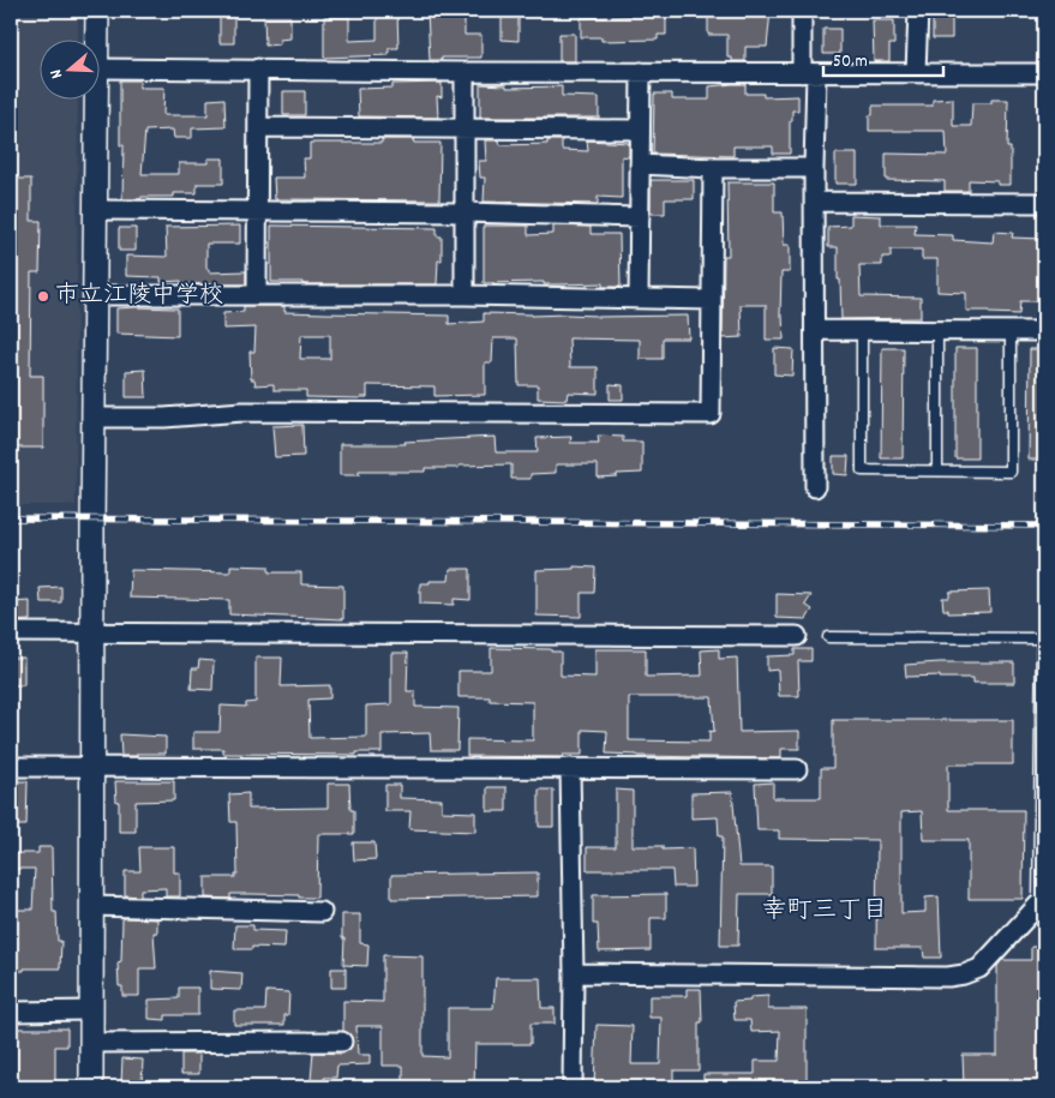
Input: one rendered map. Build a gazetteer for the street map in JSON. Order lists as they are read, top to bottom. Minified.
{"districts":["幸町三丁目"],"places":["市立江陵中学校"],"scale_bar":"50 m","north":"left"}
